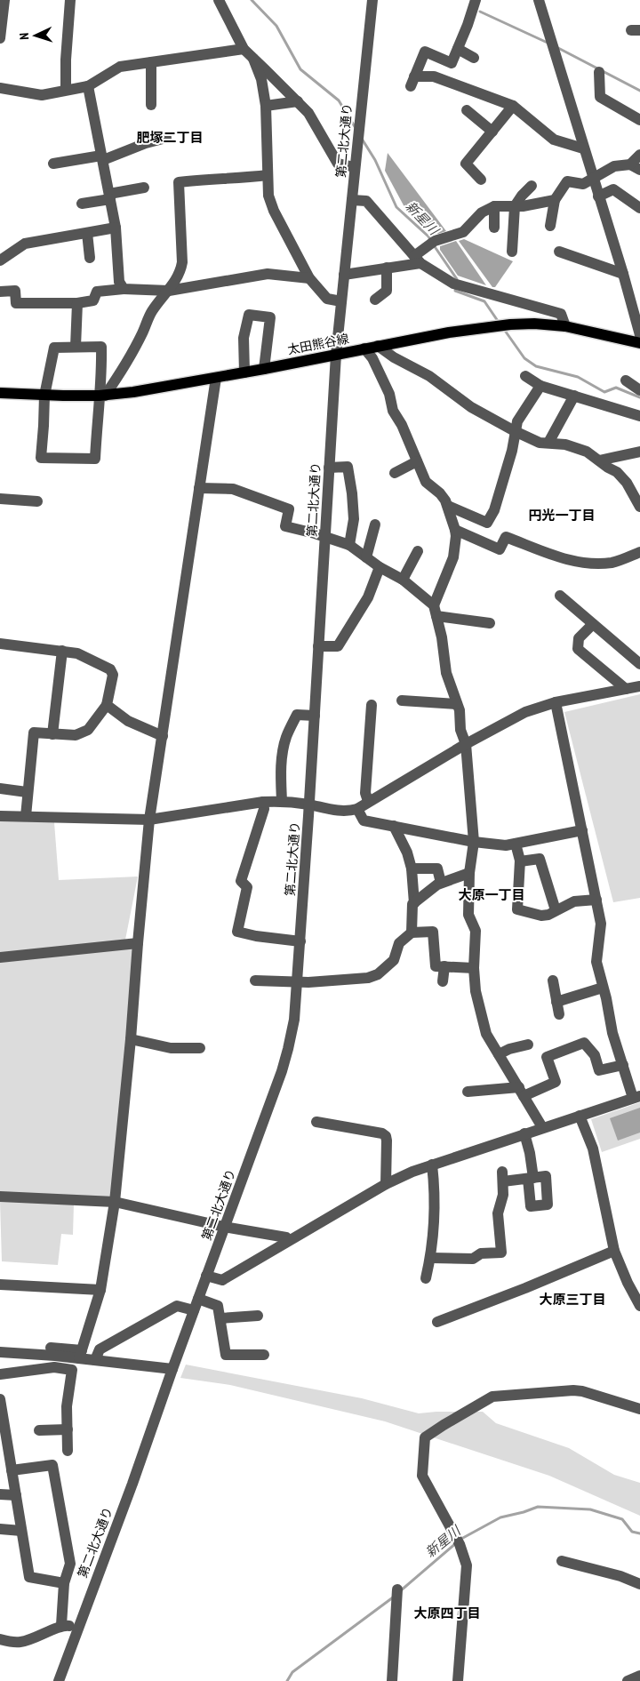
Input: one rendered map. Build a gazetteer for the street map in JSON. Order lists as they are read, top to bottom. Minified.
{"streets":{"main road":["太田熊谷線"],"street":["第二北大通り"]},"crossings":[["第二北大通り","太田熊谷線"]],"districts":["肥塚二丁目","円光一丁目","大原一丁目","大原三丁目","大原四丁目"],"water":["新星川"],"north":"left"}
